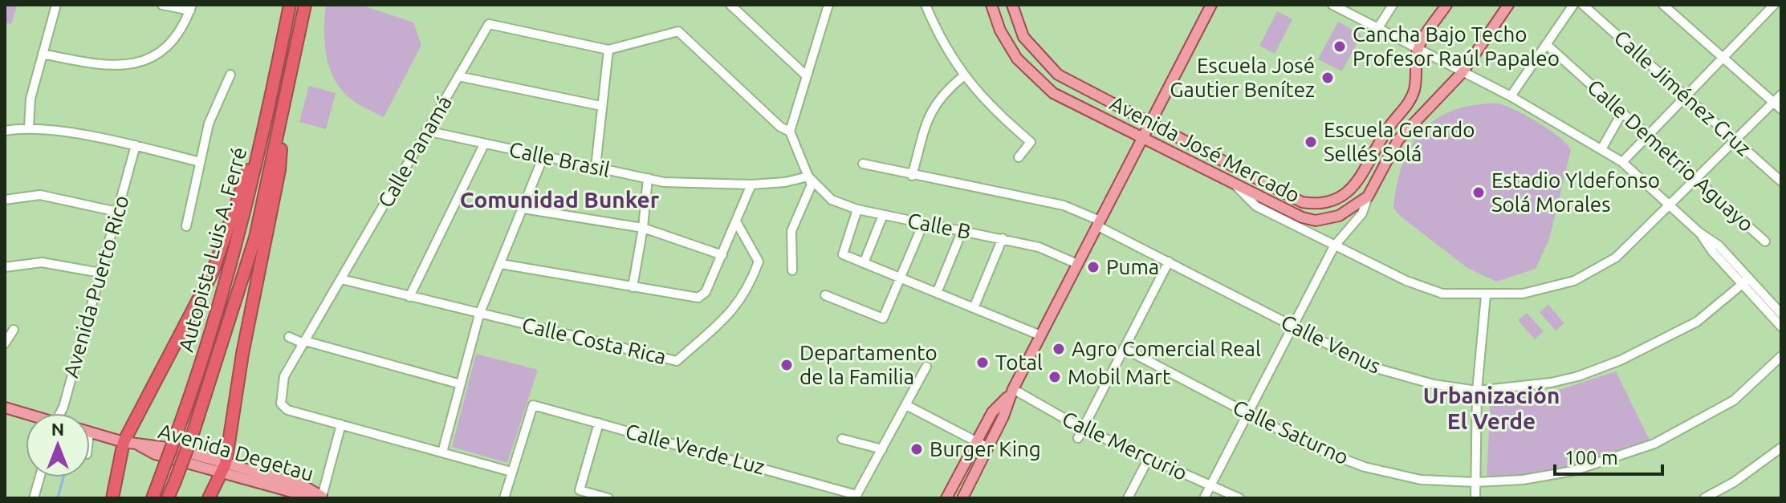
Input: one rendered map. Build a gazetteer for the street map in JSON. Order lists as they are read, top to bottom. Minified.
{"streets":{"highway":["Autopista Luis A. Ferré"],"main road":["Avenida José Mercado","Avenida Degetau"],"street":["Calle Jiménez Cruz","Calle Panamá","Calle Demetrio Aguayo","Calle Brasil","Calle B","Avenida Puerto Rico","Calle Costa Rica","Calle Venus","Calle Saturno","Calle Mercurio","Calle Verde Luz"]},"crossings":[["Calle Panamá","Calle Brasil"],["Calle Panamá","Calle Costa Rica"],["Calle Brasil","Calle B"]],"districts":["Comunidad Bunker","Urbanización El Verde"],"places":["Cancha Bajo Techo Profesor Raúl Papaleo","Escuela José Gautier Benítez","Escuela Gerardo Sellés Solá","Estadio Yldefonso Solá Morales","Puma","Agro Comercial Real","Total","Departamento de la Familia","Mobil Mart","Burger King"],"scale_bar":"100 m","north":"top"}
